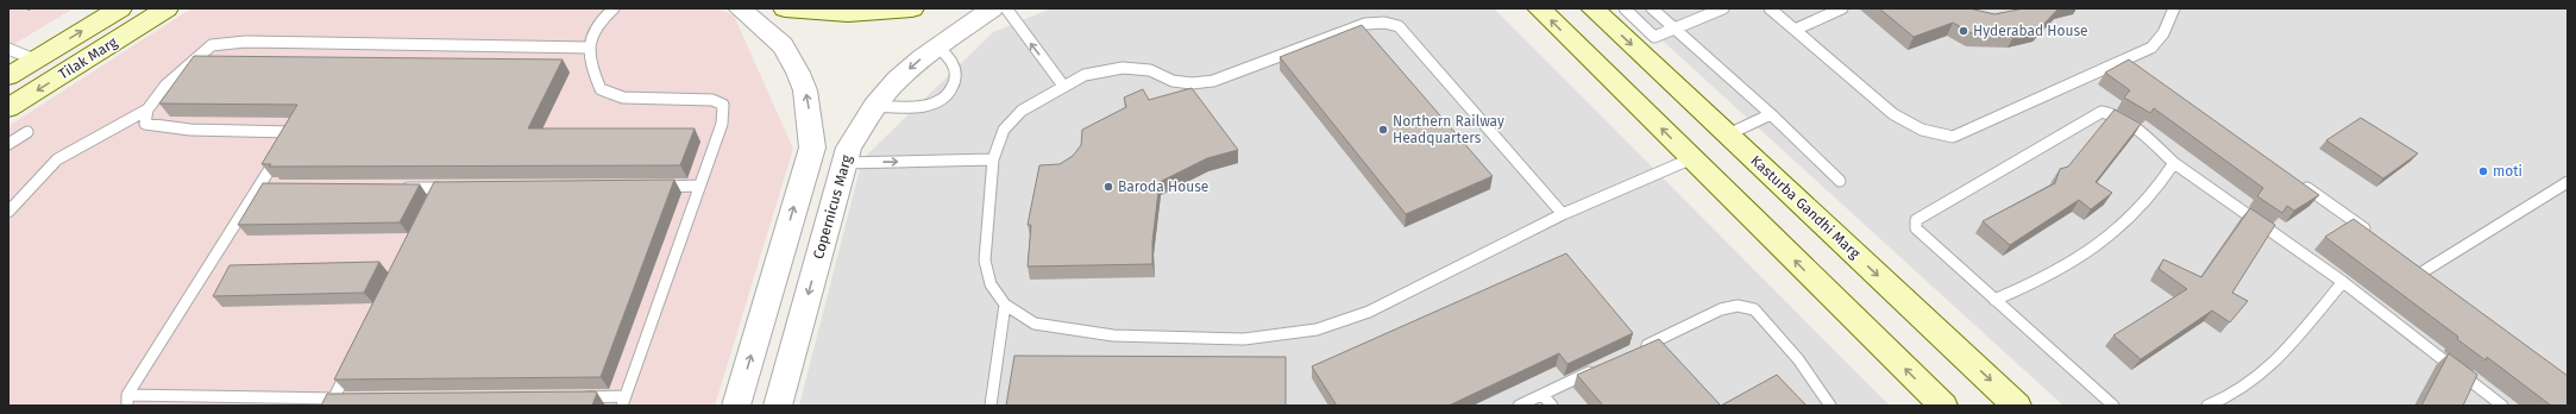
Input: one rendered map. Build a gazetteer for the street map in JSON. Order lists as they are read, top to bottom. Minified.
{"streets":{"main road":["Tilak Marg","Kasturba Gandhi Marg"],"street":["Copernicus Marg"]},"places":["Hyderabad House","Northern Railway Headquarters","moti","Baroda House"]}
